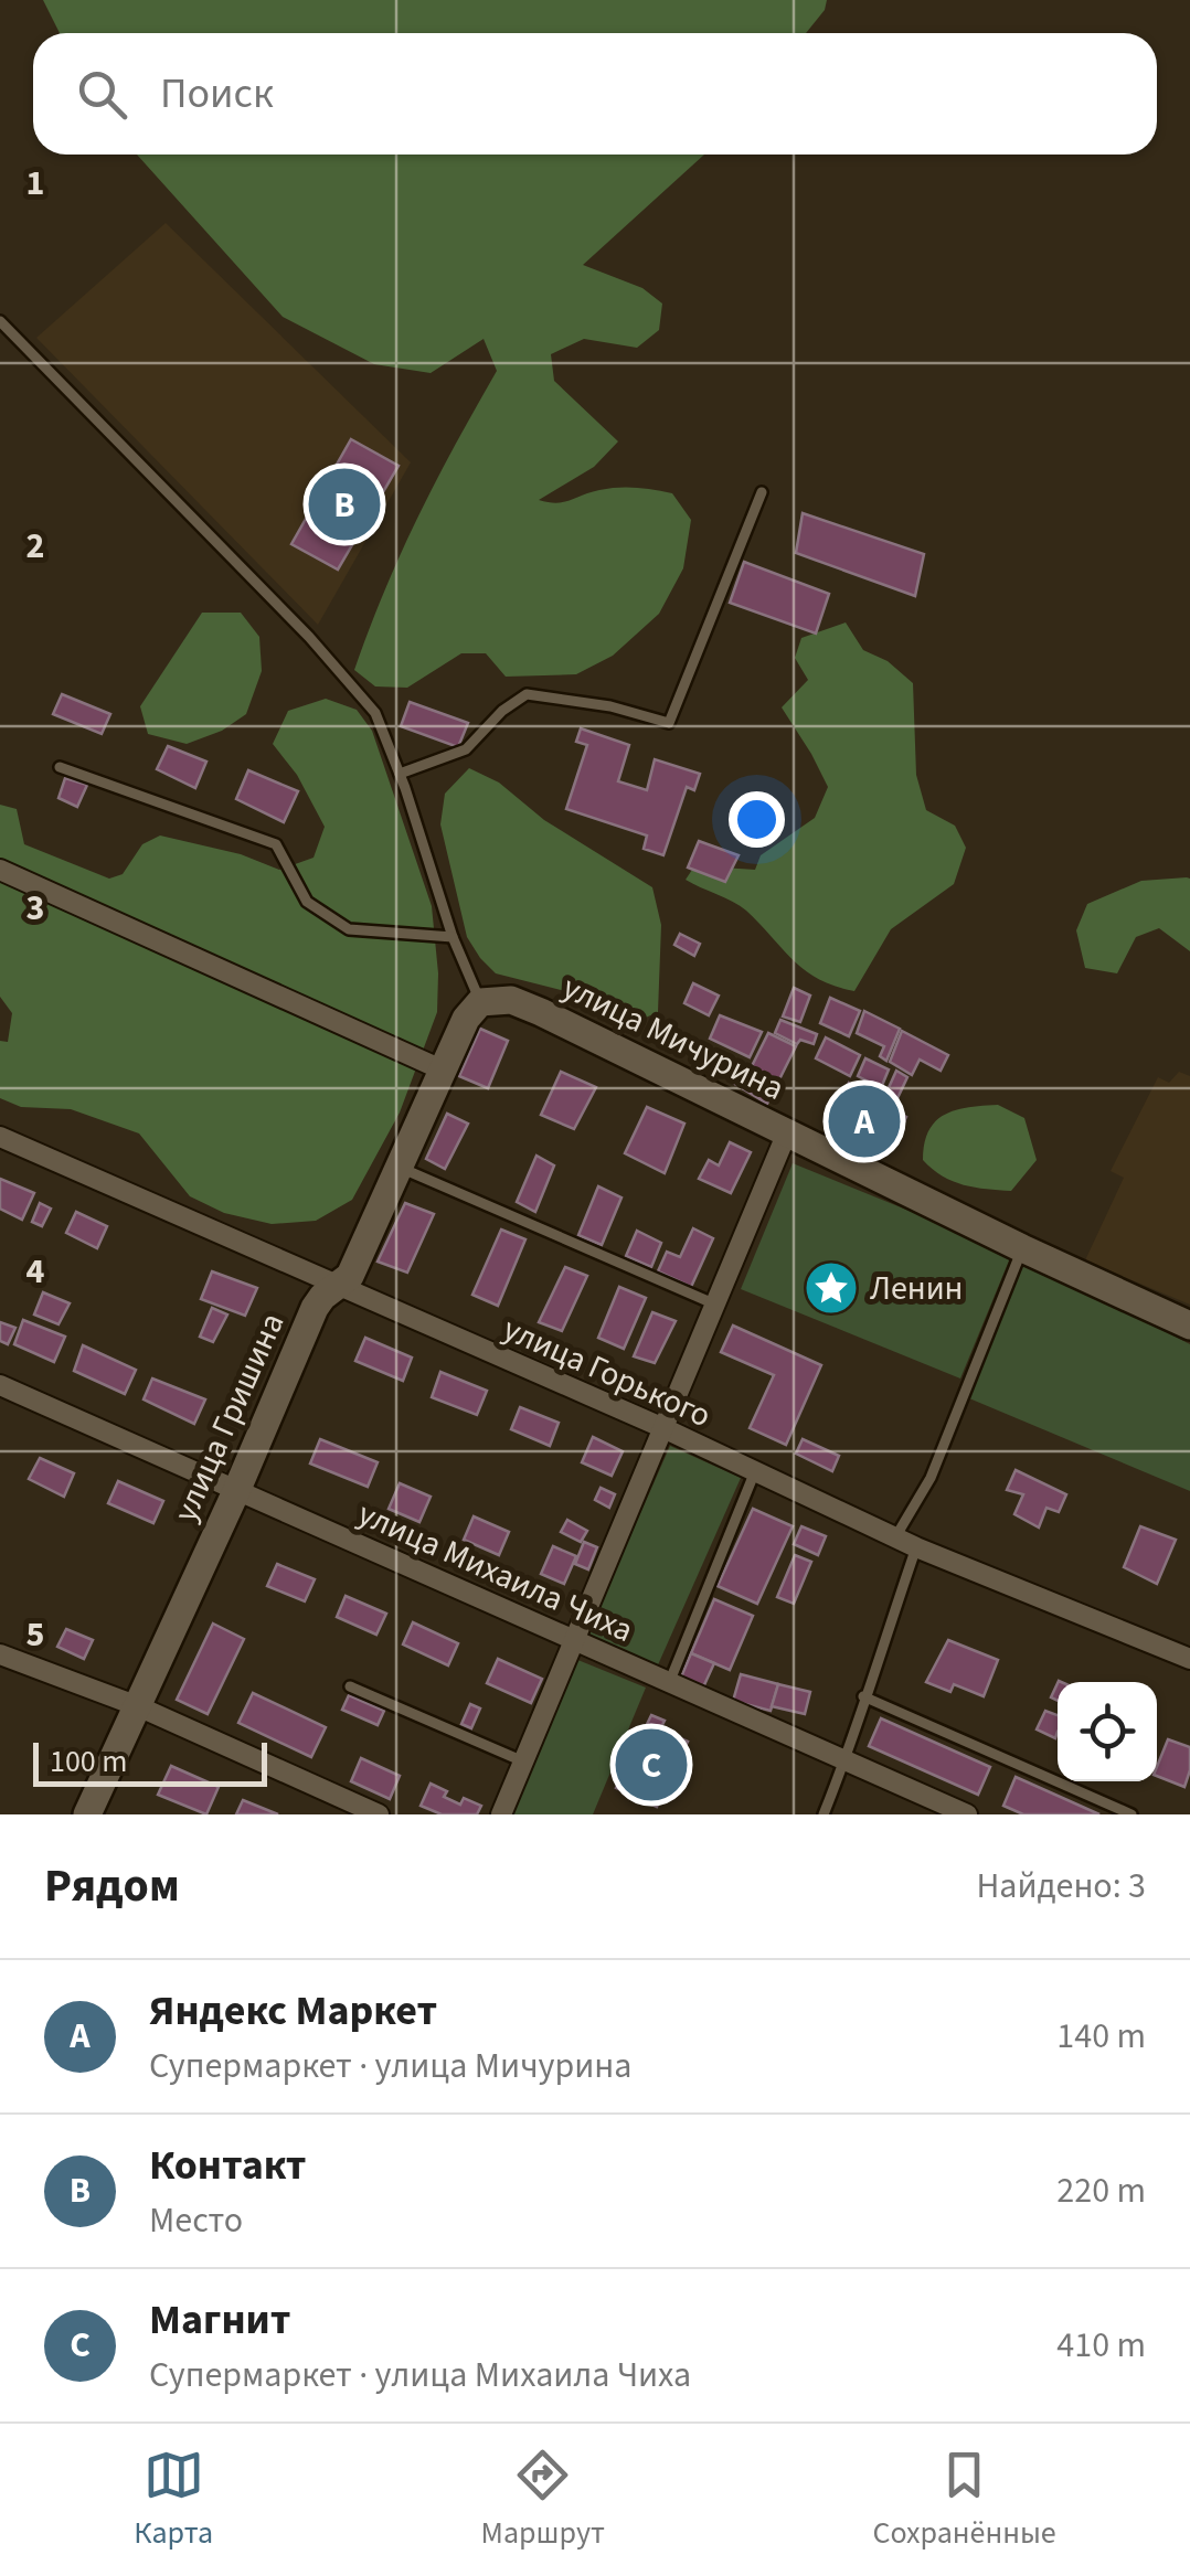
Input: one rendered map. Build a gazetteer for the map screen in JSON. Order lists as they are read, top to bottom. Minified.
{"streets":{"street":["улица Мичурина","улица Горького","улица Гришина","улица Михаила Чиха"]},"crossings":[["улица Мичурина","улица Гришина"],["улица Горького","улица Гришина"],["улица Гришина","улица Михаила Чиха"]],"places":{"place":["Ленин"]},"scale_bar":"100 m","page":{"search":"Поиск","pins":["B","A","C"],"scale":"100 m","heading":["Рядом","Найдено: 3"],"list":[{"mark":"A","name":"Яндекс Маркет","note":"Супермаркет · улица Мичурина","value":"140 m"},{"mark":"B","name":"Контакт","note":"Место","value":"220 m"},{"mark":"C","name":"Магнит","note":"Супермаркет · улица Михаила Чиха","value":"410 m"}],"nav":["Карта","Маршрут","Сохранённые"]},"grid":{"rows":["1","2","3","4","5"]}}
